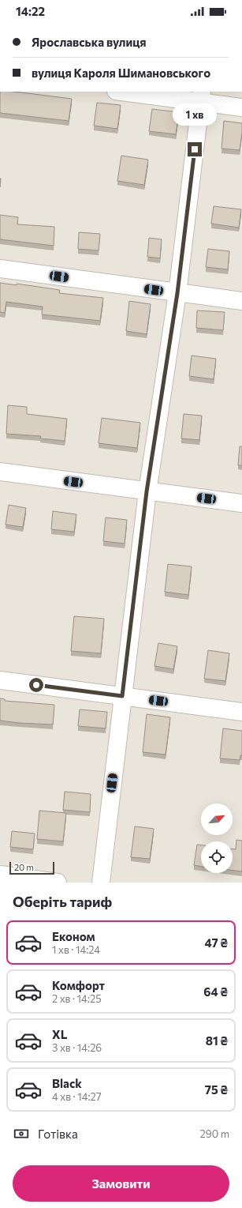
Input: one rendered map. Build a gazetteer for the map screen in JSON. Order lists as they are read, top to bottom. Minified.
{"scale_bar":"20 m","north":"top right","page":{"status":"14:22","banner":["Ярославська вулиця","вулиця Кароля Шимановського"],"bubble":"1 хв","scale":"20 m","heading":"Оберіть тариф","list":[{"name":"Економ","note":"1 хв · 14:24","value":"47 ₴"},{"name":"Комфорт","note":"2 хв · 14:25","value":"64 ₴"},{"name":"XL","note":"3 хв · 14:26","value":"81 ₴"},{"name":"Black","note":"4 хв · 14:27","value":"75 ₴"}],"pay":["Готівка","290 m"],"buttons":"Замовити"}}
